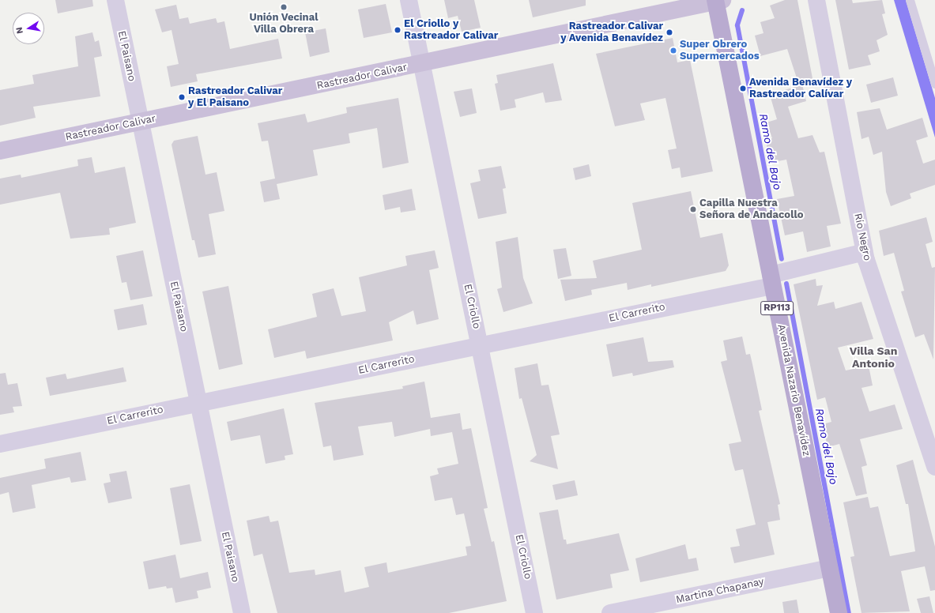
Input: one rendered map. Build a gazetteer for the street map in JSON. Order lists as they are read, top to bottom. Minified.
{"streets":{"main road":["Rastreador Calivar","RP113","Avenida Nazario Benavídez"],"street":["El Paisano","Río Negro","El Criollo","El Carrerito","Martina Chapanay"]},"crossings":[["El Paisano","Rastreador Calivar"],["El Paisano","El Carrerito"],["Rastreador Calivar","El Criollo"],["Rastreador Calivar","Avenida Nazario Benavídez"],["Río Negro","El Carrerito"],["El Criollo","El Carrerito"],["El Carrerito","Avenida Nazario Benavídez"],["Avenida Nazario Benavídez","Martina Chapanay"]],"districts":["Villa San Antonio"],"water":["Ramo del Bajo"],"places":["Unión Vecinal Villa Obrera","El Criollo y Rastreador Calivar","Rastreador Calivar y Avenida Benavídez","Super Obrero Supermercados","Avenida Benavídez y Rastreador Calívar","Rastreador Calivar y El Paisano","Capilla Nuestra Señora de Andacollo"],"north":"left"}
